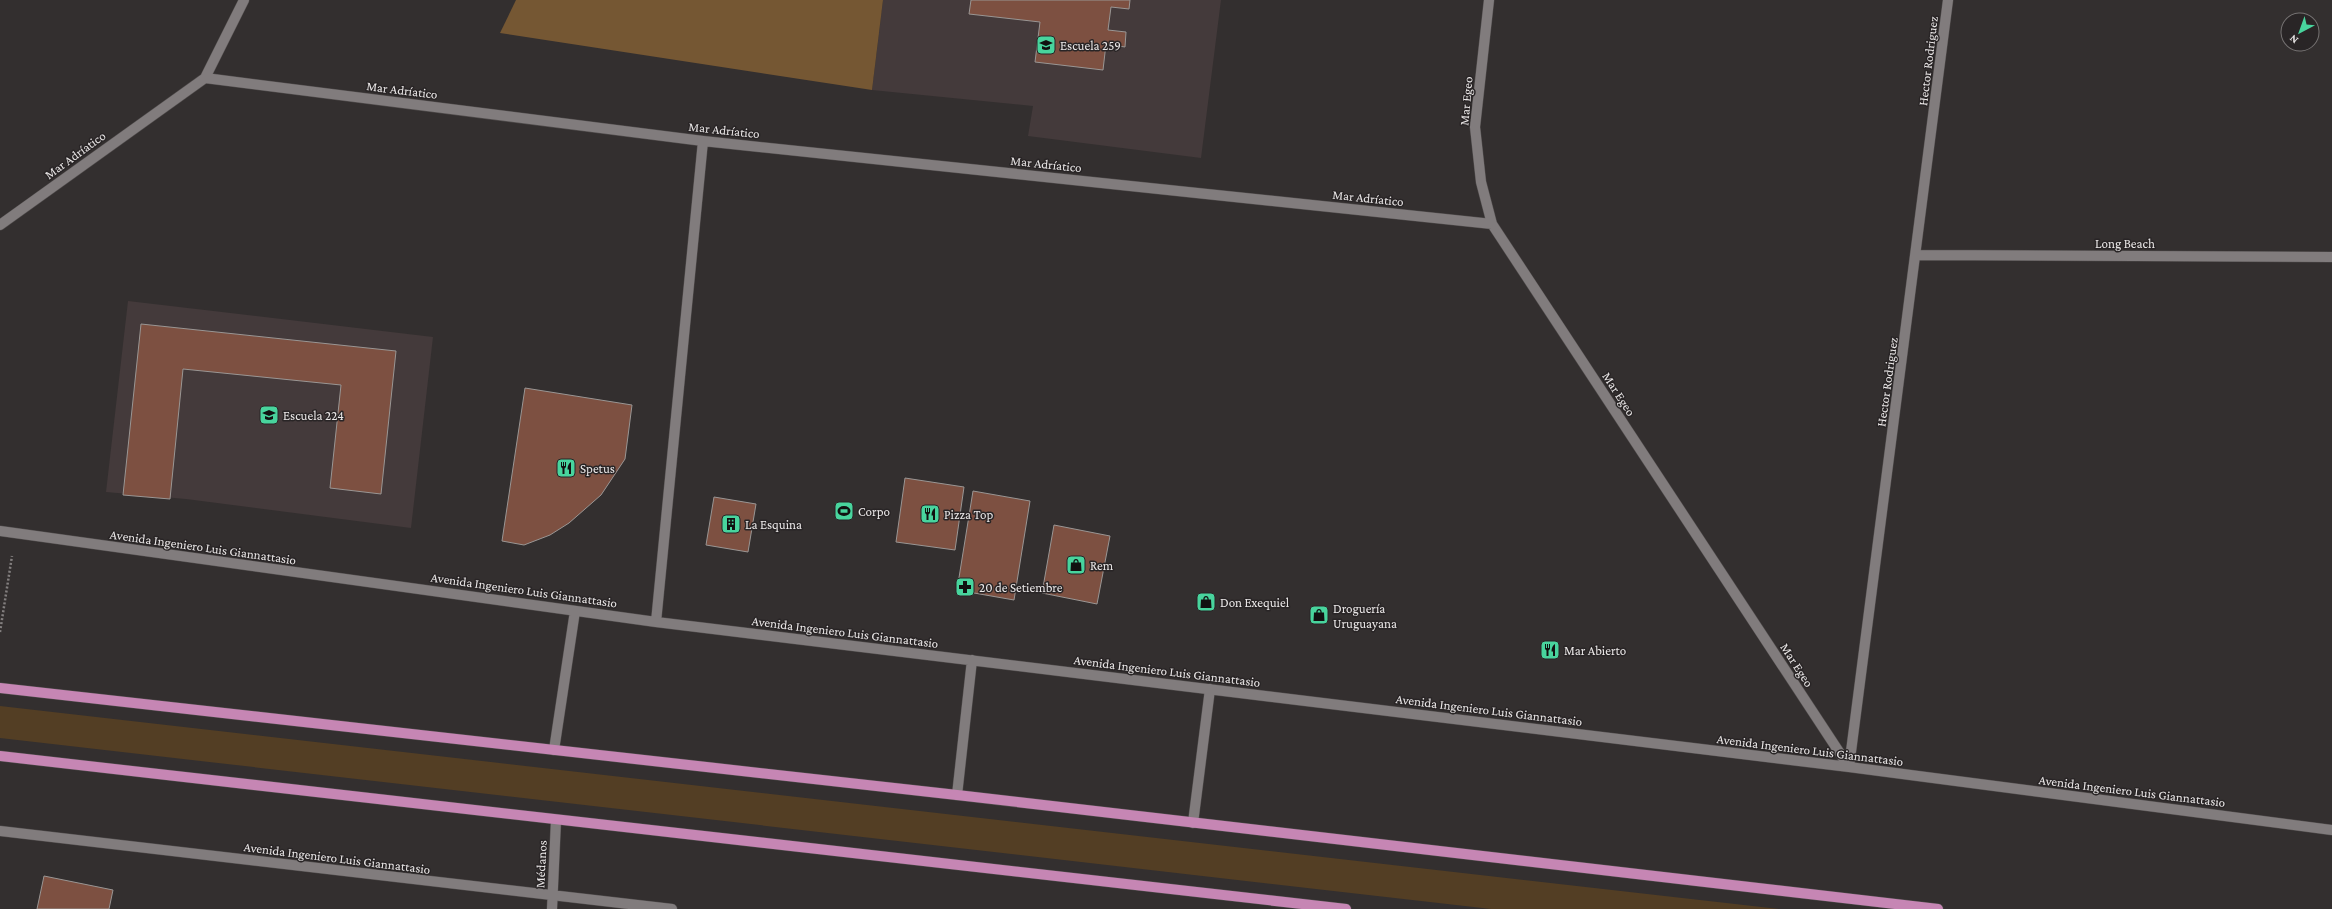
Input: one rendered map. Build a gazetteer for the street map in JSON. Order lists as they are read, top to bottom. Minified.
{"streets":{"street":["Hector Rodriguez","Mar Adríatico","Mar Egeo","Long Beach","Avenida Ingeniero Luis Giannattasio","Médanos"]},"crossings":[["Hector Rodriguez","Mar Egeo"],["Hector Rodriguez","Long Beach"],["Hector Rodriguez","Avenida Ingeniero Luis Giannattasio"],["Mar Adríatico","Mar Egeo"],["Mar Egeo","Avenida Ingeniero Luis Giannattasio"],["Avenida Ingeniero Luis Giannattasio","Médanos"]],"places":{"school or university":["Escuela 259","Escuela 224"],"restaurant":["Spetus","Pizza Top","Mar Abierto"],"sports":["Corpo"],"building":["La Esquina"],"shop":["Rem","Don Exequiel","Droguería Uruguayana"],"pharmacy":["20 de Setiembre"]},"north":"bottom left"}
